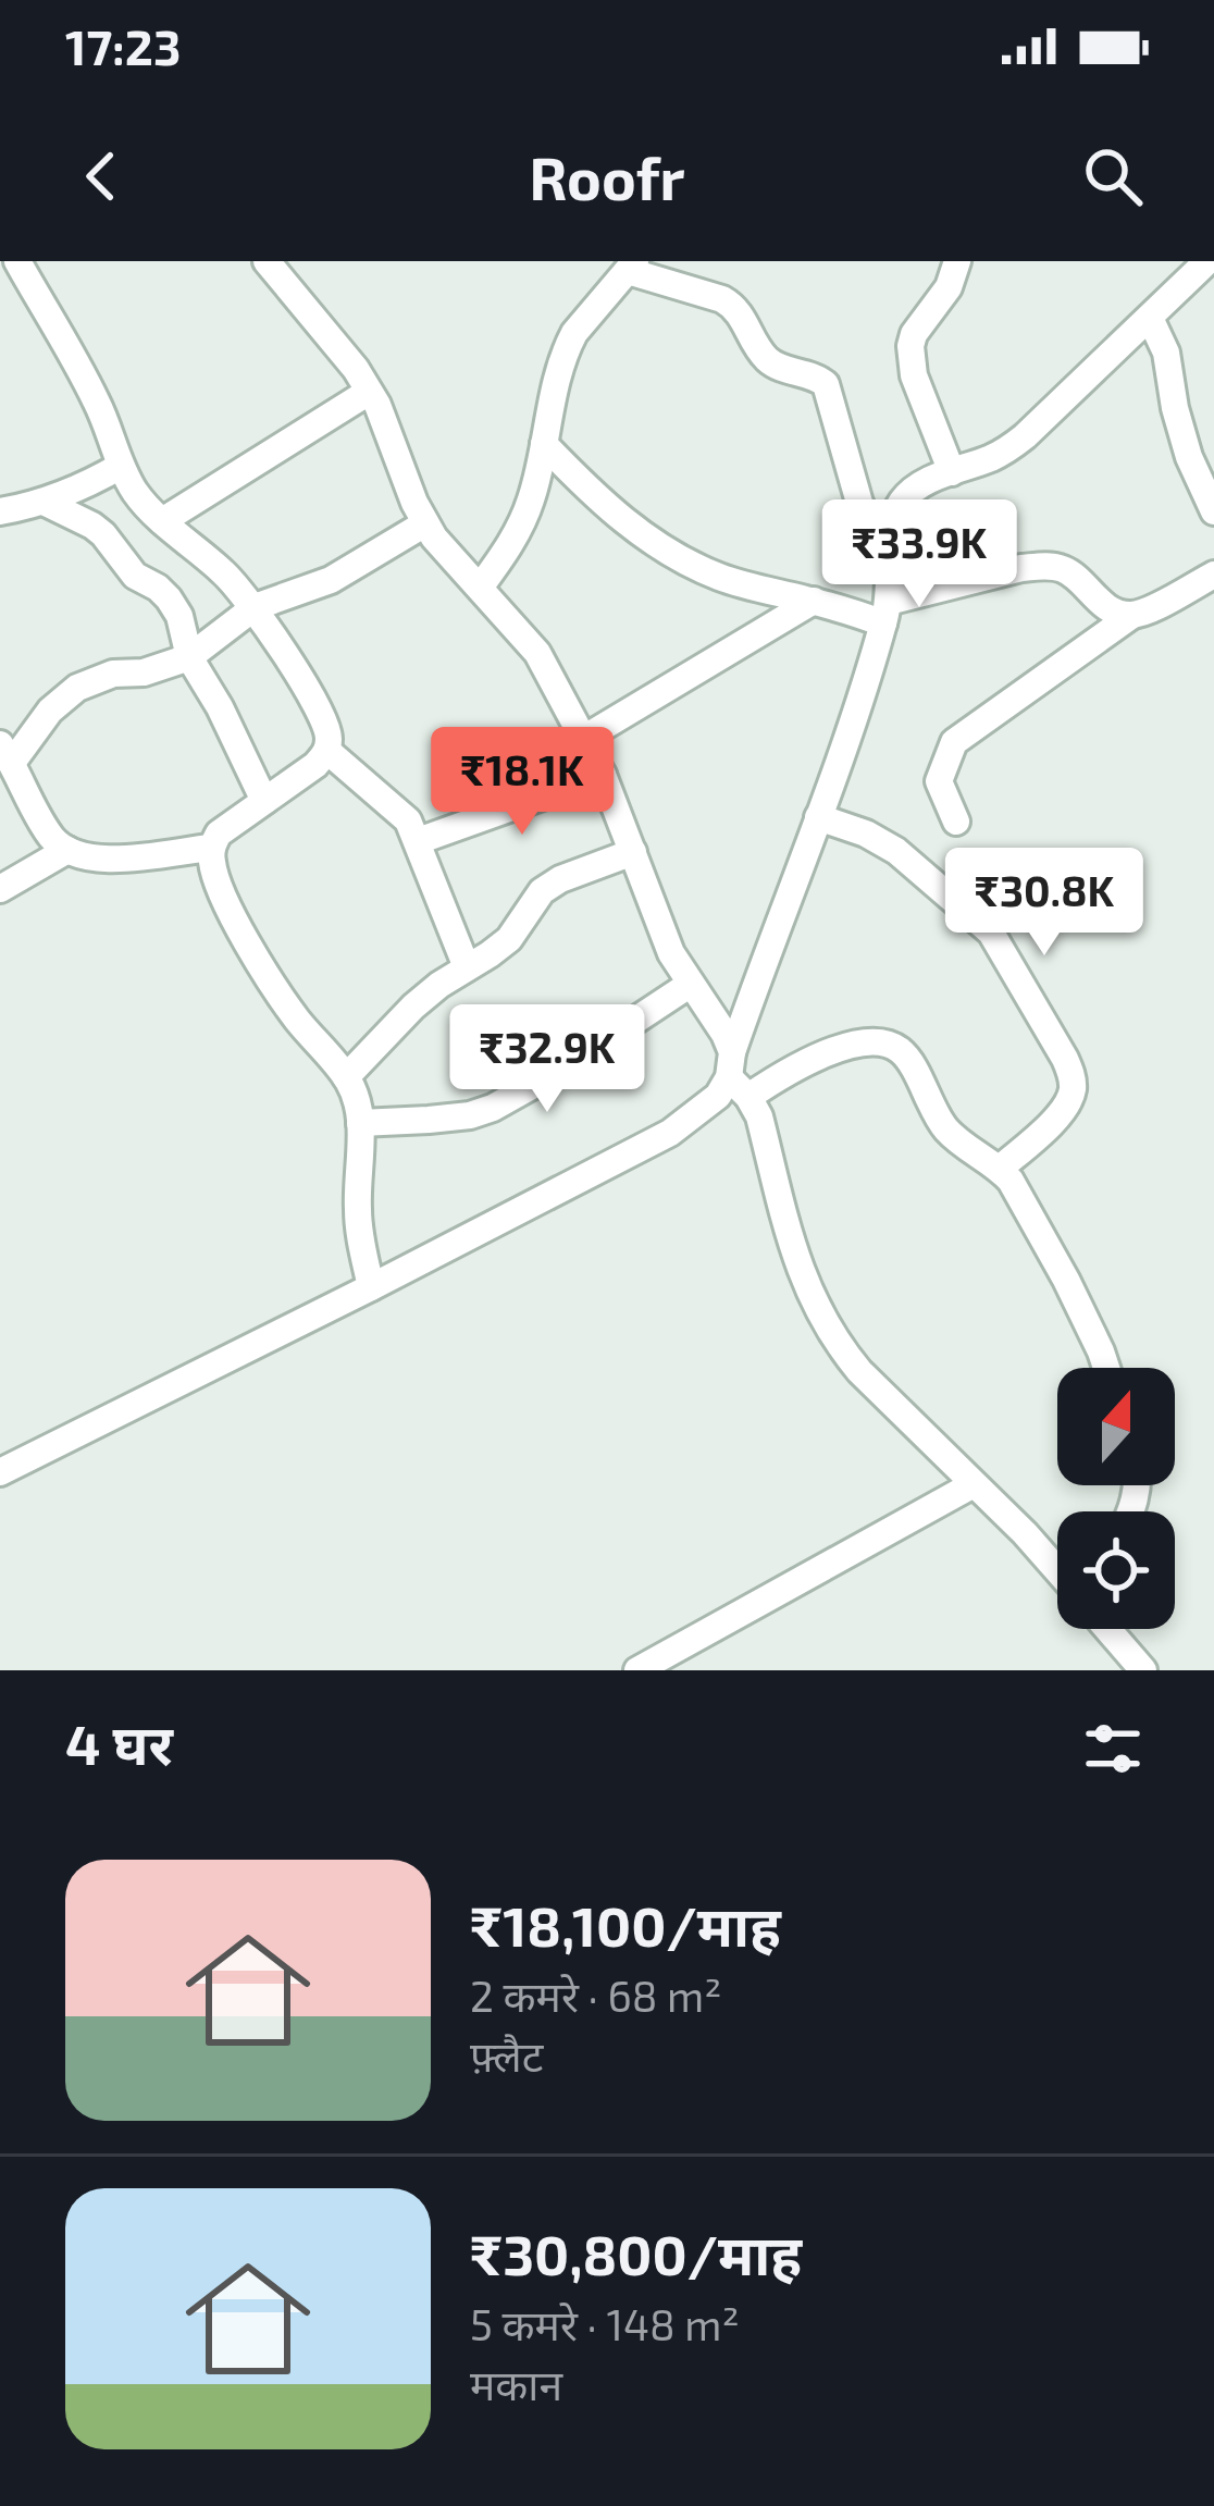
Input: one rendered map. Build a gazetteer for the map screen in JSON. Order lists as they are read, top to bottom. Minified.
{"north":"top","page":{"status":"17:23","header":"Roofr","price":["₹33.9K","₹18.1K","₹30.8K","₹32.9K"],"heading":"4 घर","list":[{"name":"₹18,100/माह","note":"2 कमरे · 68 m² · फ़्लैट"},{"name":"₹30,800/माह","note":"5 कमरे · 148 m² · मकान"}]}}
